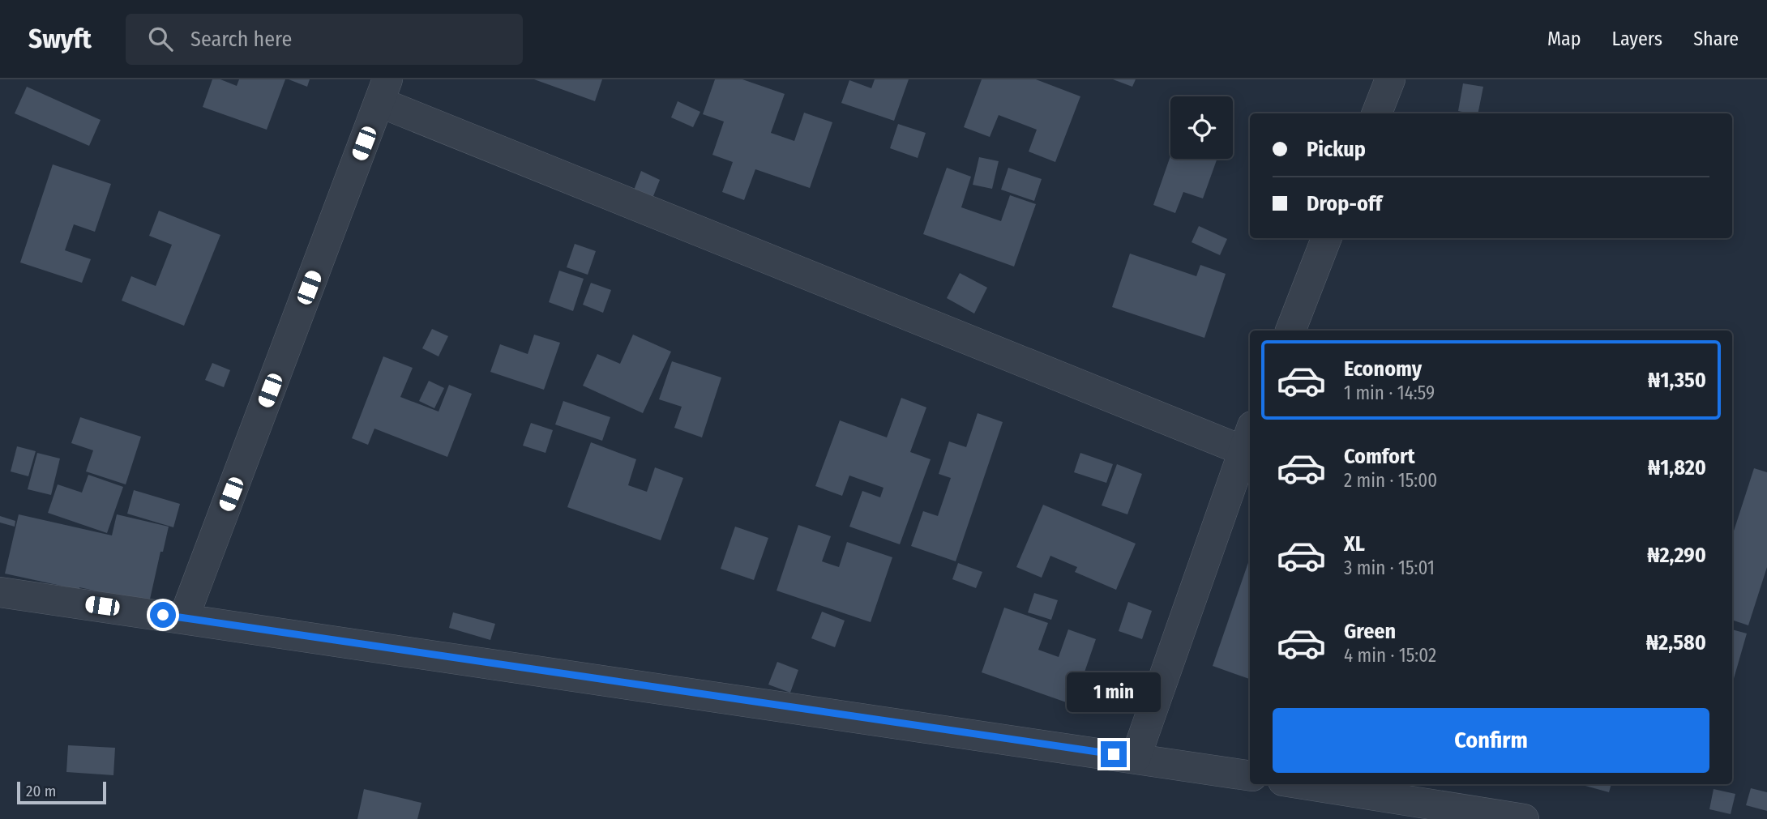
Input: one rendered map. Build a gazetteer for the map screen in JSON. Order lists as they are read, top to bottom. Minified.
{"scale_bar":"20 m","page":{"header":"Swyft","search":"Search here","nav":["Map","Layers","Share"],"banner":["Pickup","Drop-off"],"list":[{"name":"Economy","note":"1 min · 14:59","value":"₦1,350"},{"name":"Comfort","note":"2 min · 15:00","value":"₦1,820"},{"name":"XL","note":"3 min · 15:01","value":"₦2,290"},{"name":"Green","note":"4 min · 15:02","value":"₦2,580"}],"bubble":"1 min","buttons":"Confirm","scale":"20 m"}}
